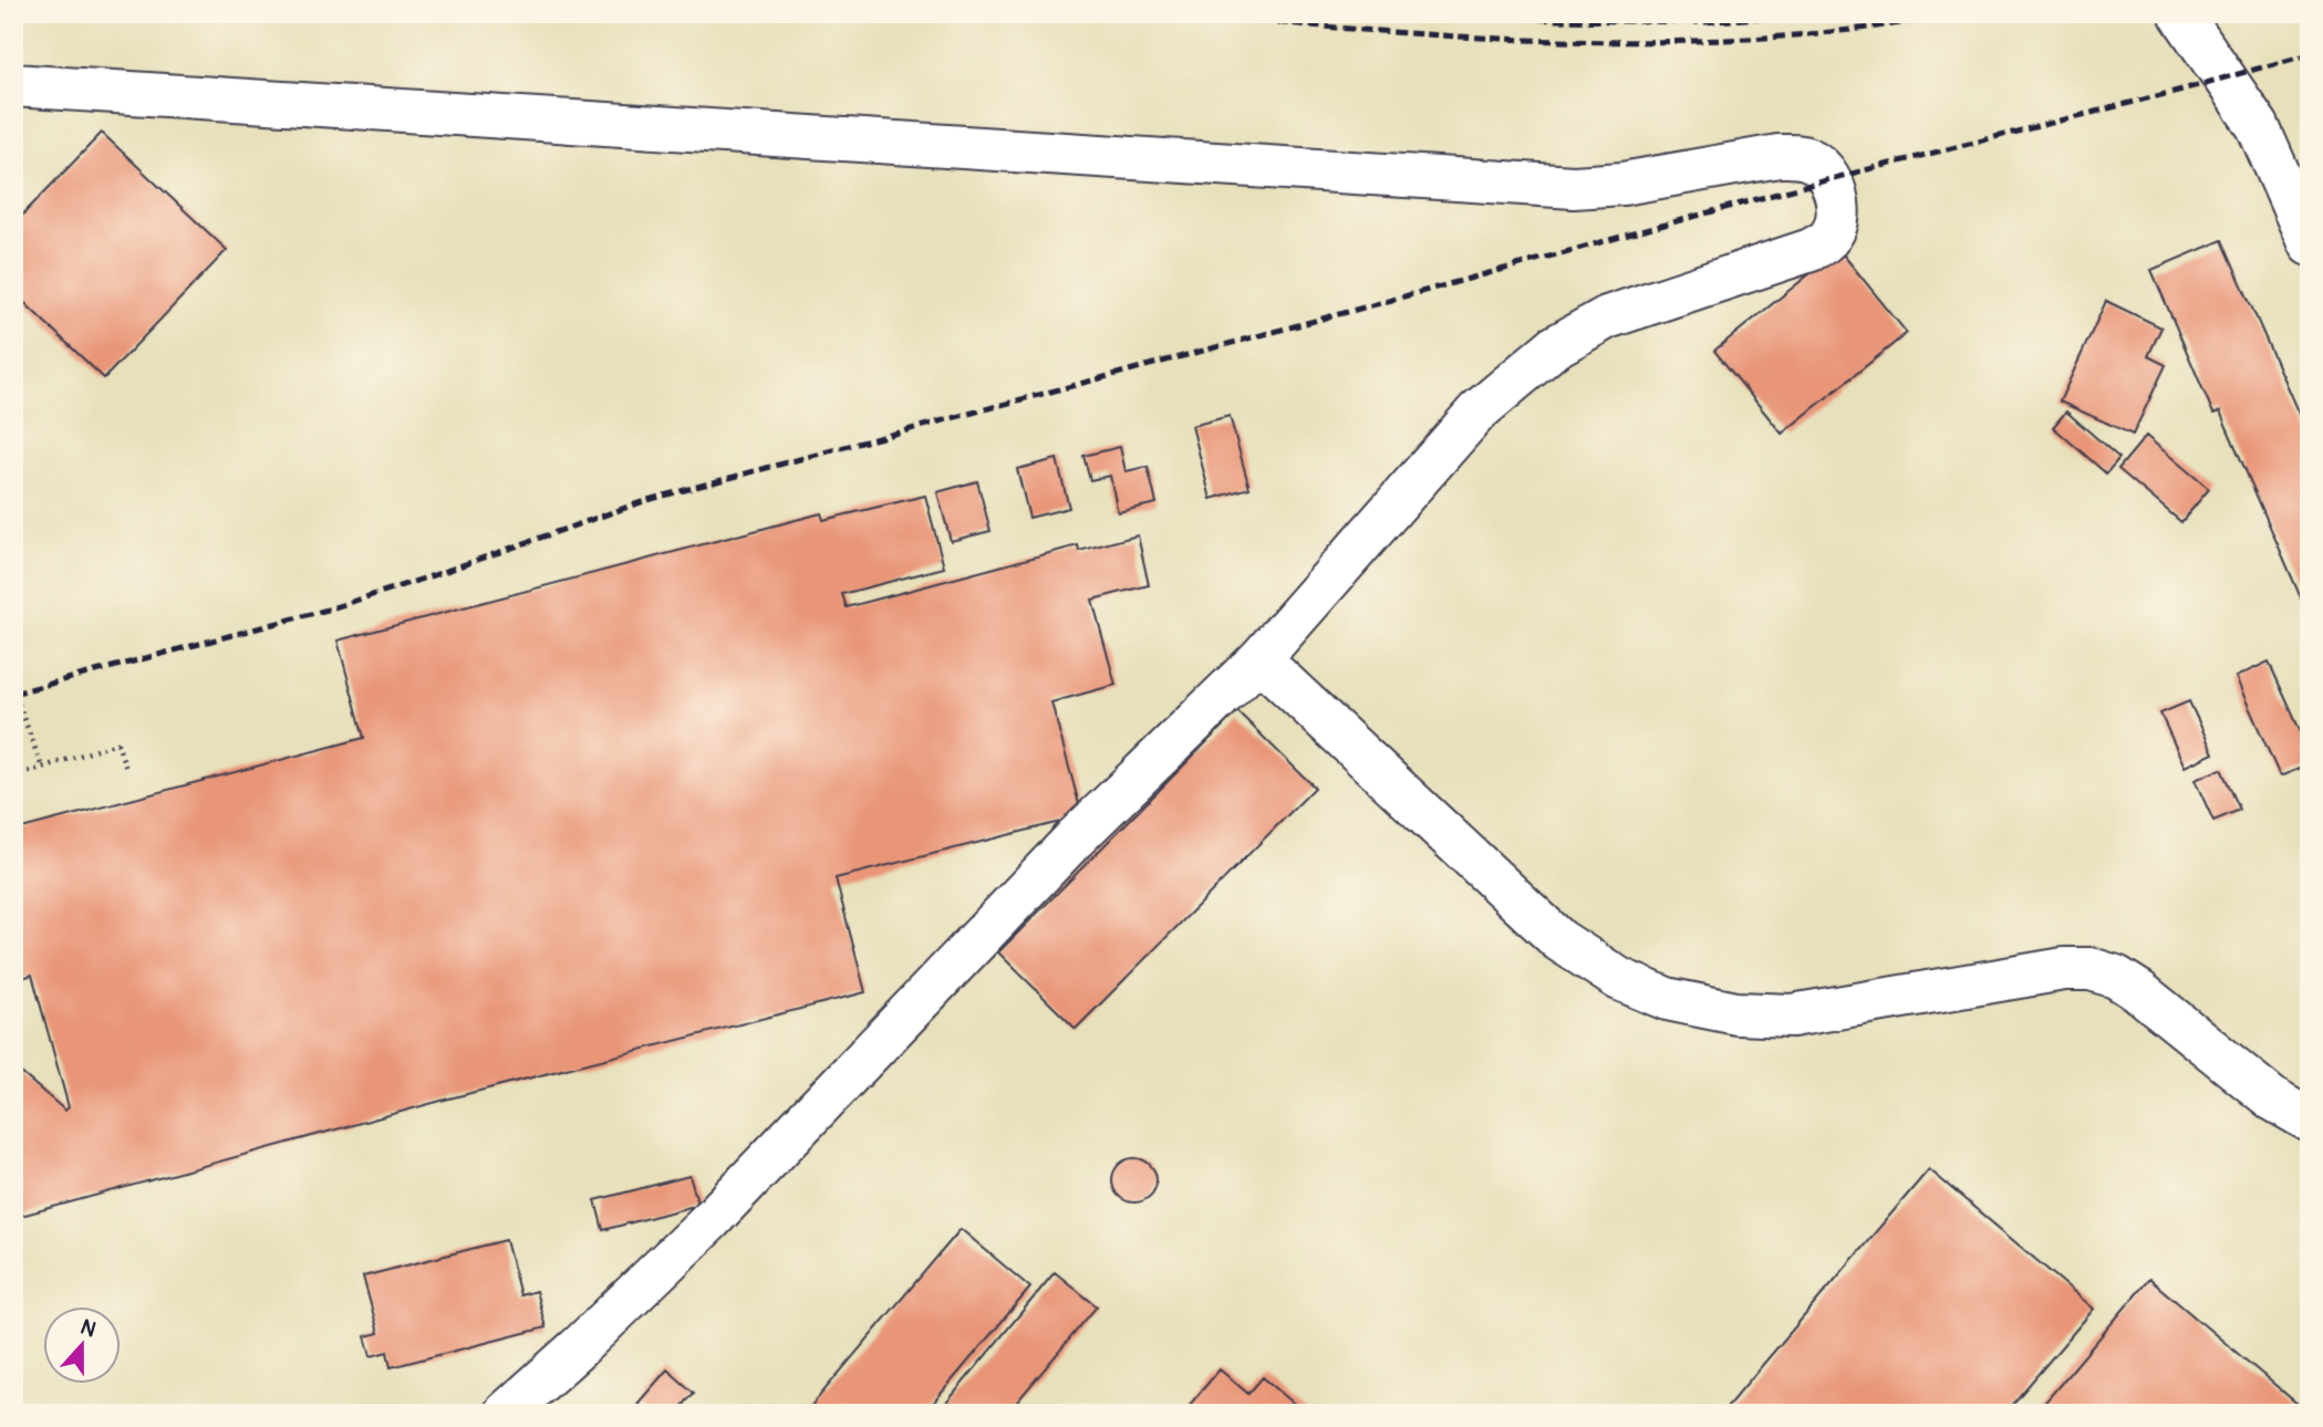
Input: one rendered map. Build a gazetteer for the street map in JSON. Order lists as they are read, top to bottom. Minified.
{"north":"top"}
